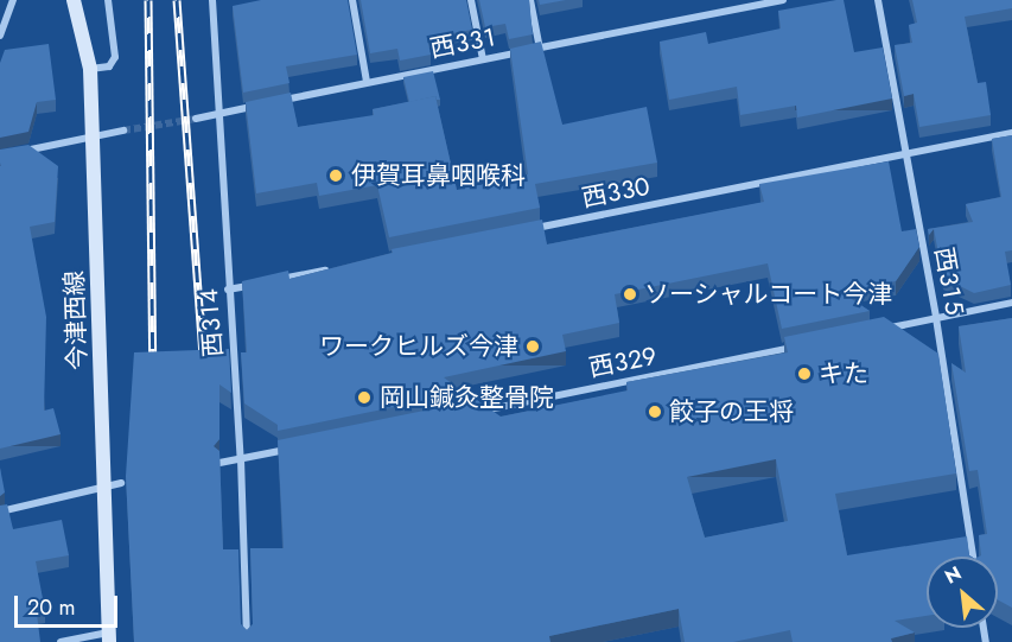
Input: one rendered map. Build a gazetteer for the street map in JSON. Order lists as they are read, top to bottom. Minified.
{"streets":{"street":["西３３１","西３３０","西３１５","今津西線","西３１４","西３２９"]},"crossings":[["西３３０","西３１５"]],"places":["伊賀耳鼻咽喉科","ソーシャルコート今津","ワークヒルズ今津","キた","岡山鍼灸整骨院","餃子の王将"],"scale_bar":"20 m","north":"top left"}
